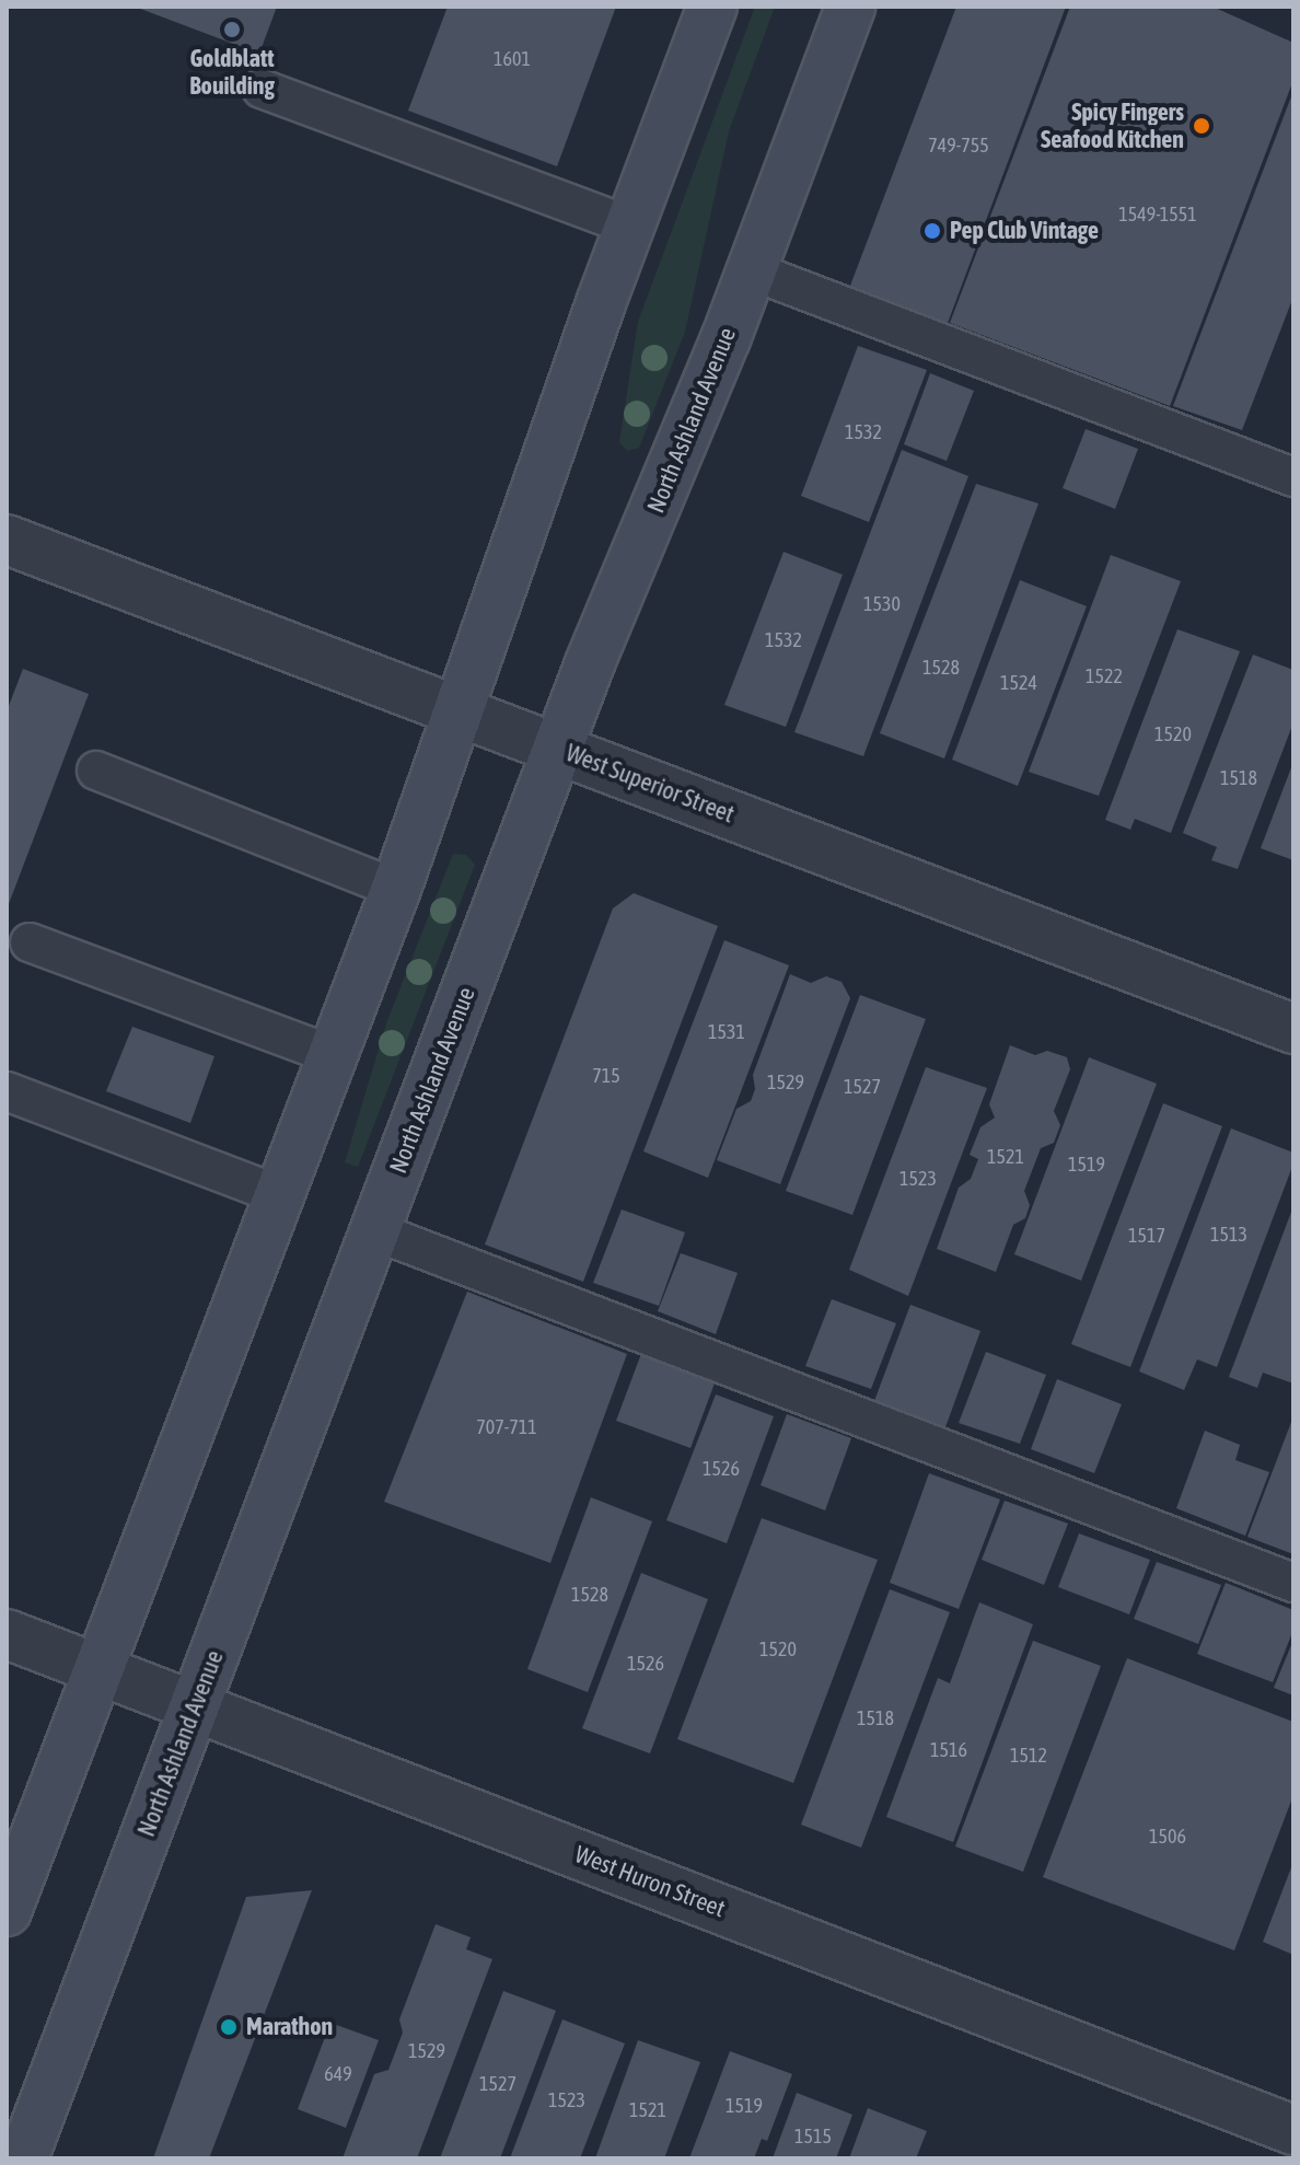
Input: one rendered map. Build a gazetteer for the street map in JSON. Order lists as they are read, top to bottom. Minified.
{"streets":{"main road":["North Ashland Avenue"],"street":["West Superior Street","West Huron Street"]},"crossings":[["North Ashland Avenue","West Superior Street"],["North Ashland Avenue","West Huron Street"]],"places":["Goldblatt Bouilding","Spicy Fingers Seafood Kitchen","Pep Club Vintage","Marathon"],"house_numbers":["1601","749-755","1549-1551","1532","1530","1532","1528","1522","1524","1520","1518","1531","715","1529","1527","1521","1519","1523","1513","1517","707-711","1526","1528","1520","1526","1518","1516","1512","1506","1529","649","1527","1523","1519","1521","1515"]}
